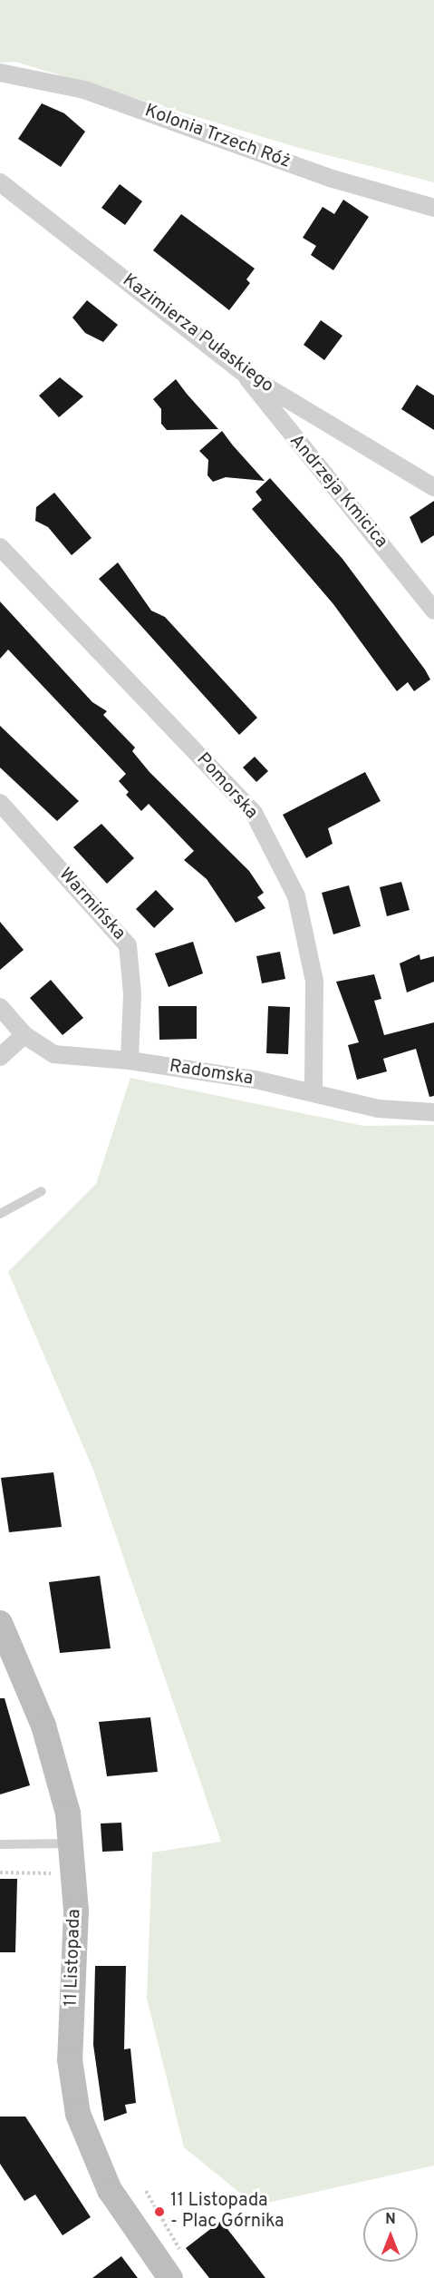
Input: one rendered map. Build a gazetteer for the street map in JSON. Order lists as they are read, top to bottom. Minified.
{"streets":{"main road":["11 Listopada"],"street":["Kolonia Trzech Róż","Kazimierza Pułaskiego","Andrzeja Kmicica","Pomorska","Warmińska","Radomska"]},"crossings":[["Kazimierza Pułaskiego","Andrzeja Kmicica"],["Pomorska","Radomska"],["Warmińska","Radomska"]],"places":["11 Listopada - Plac Górnika"],"north":"top"}
